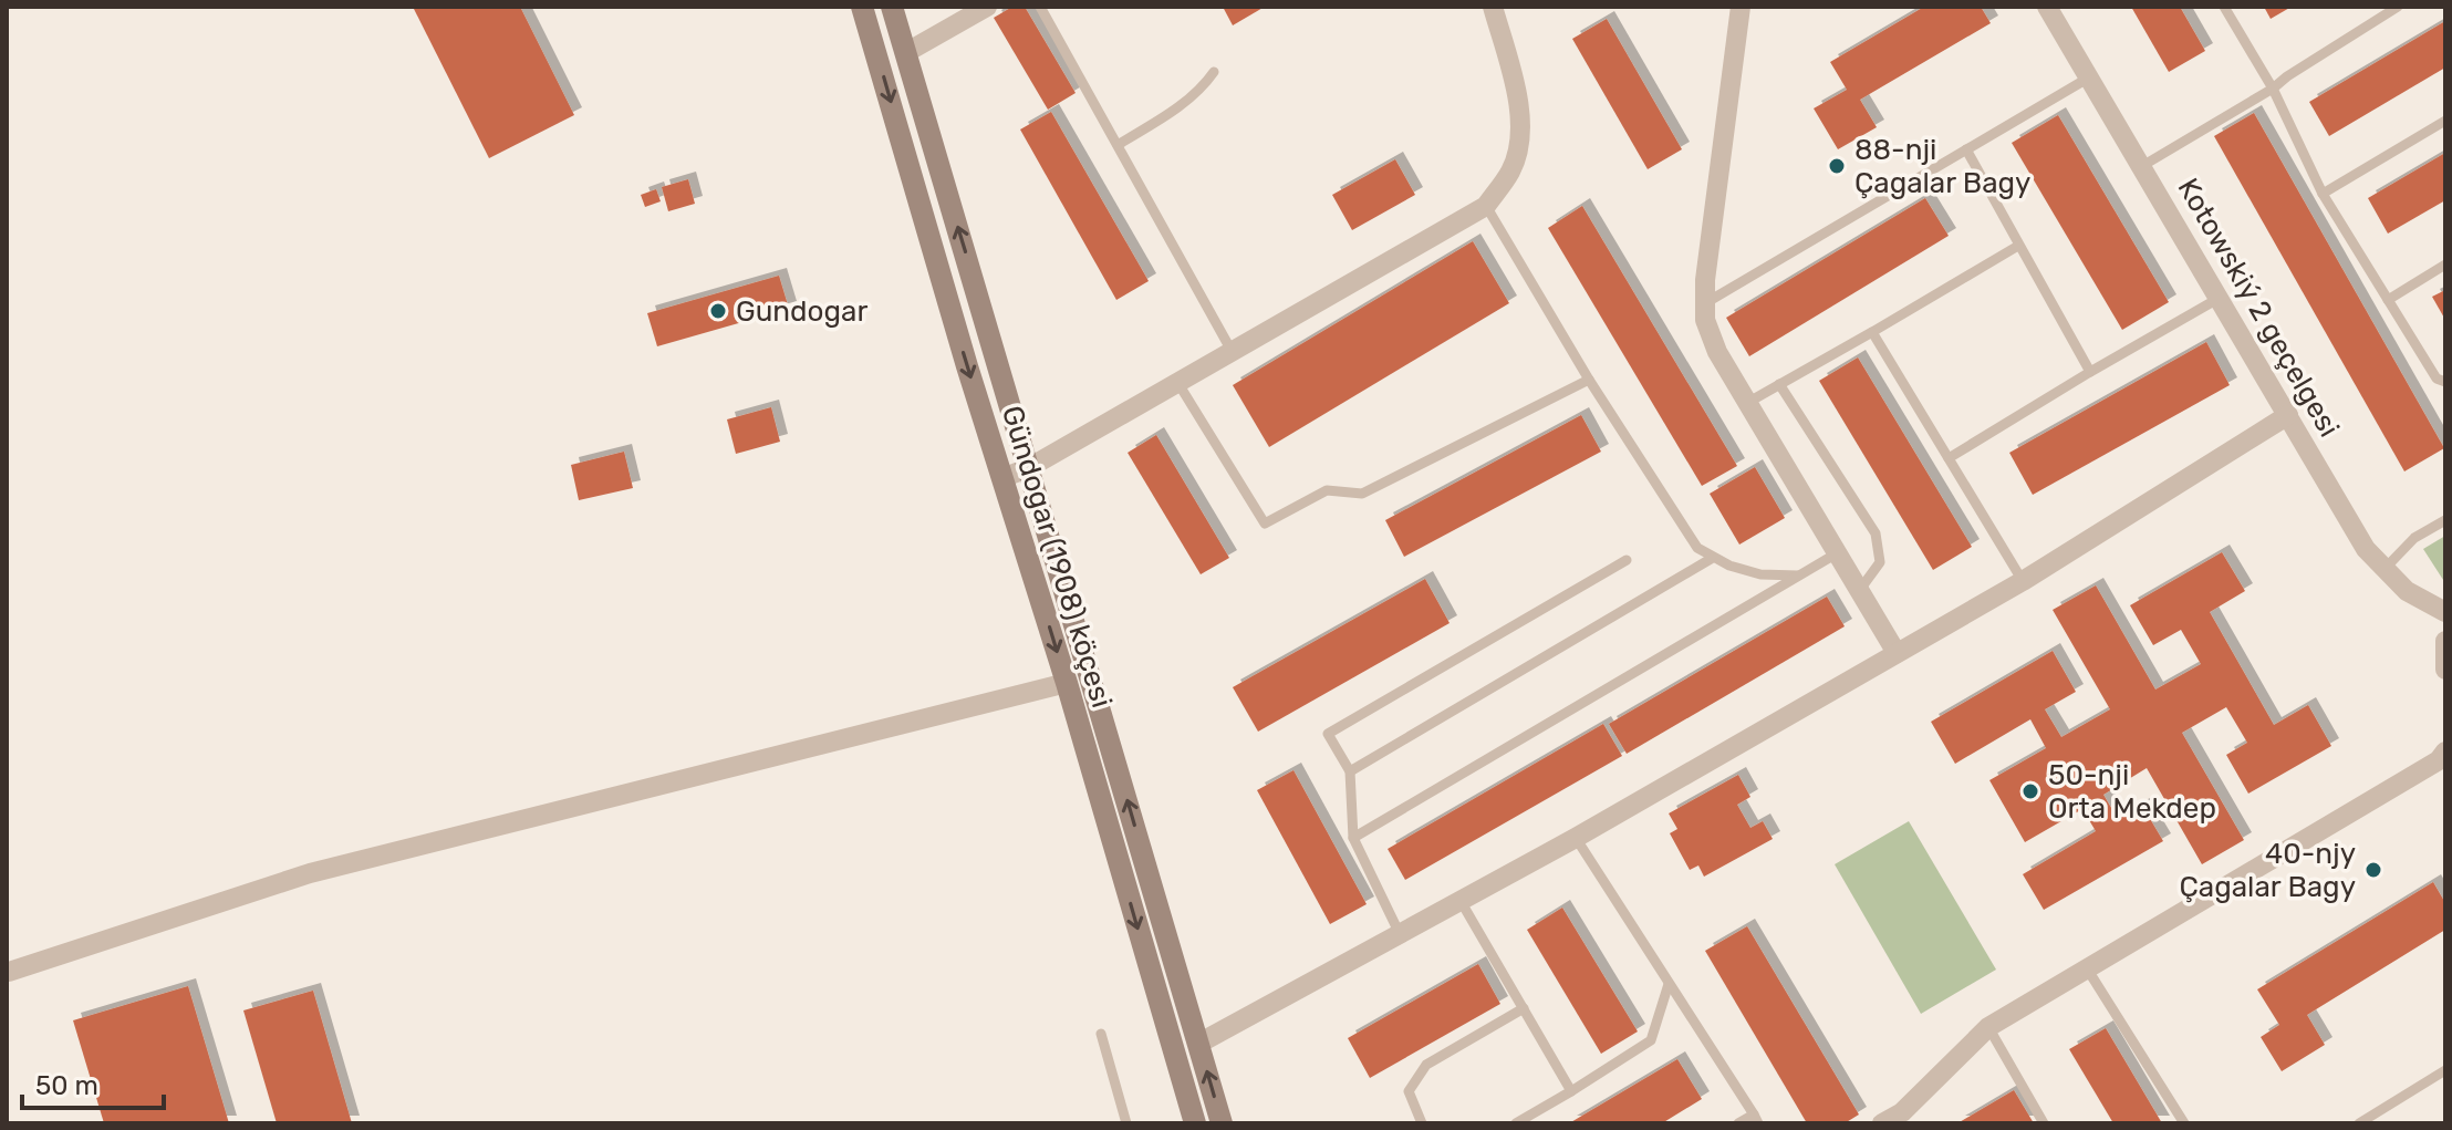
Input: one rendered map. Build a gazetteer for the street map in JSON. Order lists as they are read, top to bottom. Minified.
{"streets":{"main road":["Gündogar (1908) köçesi"],"street":["Kotowskiý 2 geçelgesi"]},"places":["88-nji Çagalar Bagy","Gundogar","50-nji Orta Mekdep","40-njy Çagalar Bagy"],"scale_bar":"50 m"}
